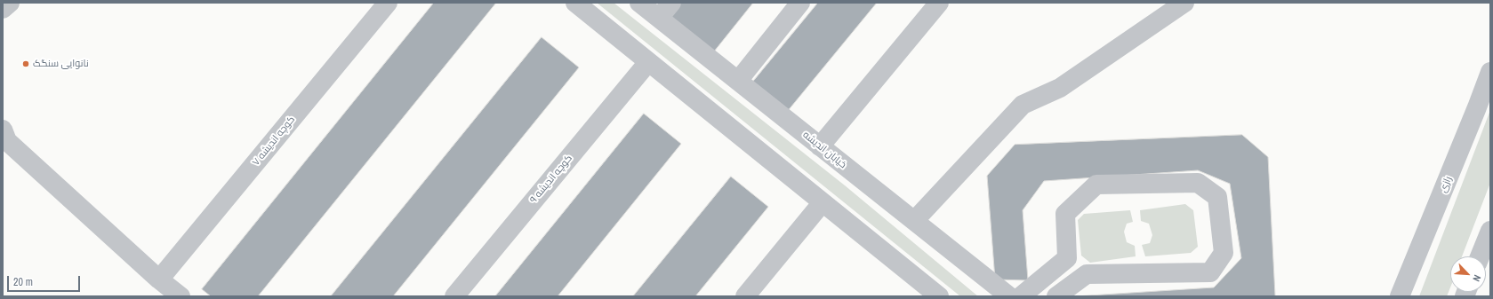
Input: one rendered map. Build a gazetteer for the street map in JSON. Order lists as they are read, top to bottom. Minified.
{"streets":{"street":["کوچه اندیشه ۷","خیابان اندیشه","کوچه اندیشه ۹","رازی"]},"places":["نانوایی سنگک"],"scale_bar":"20 m","north":"bottom right"}
